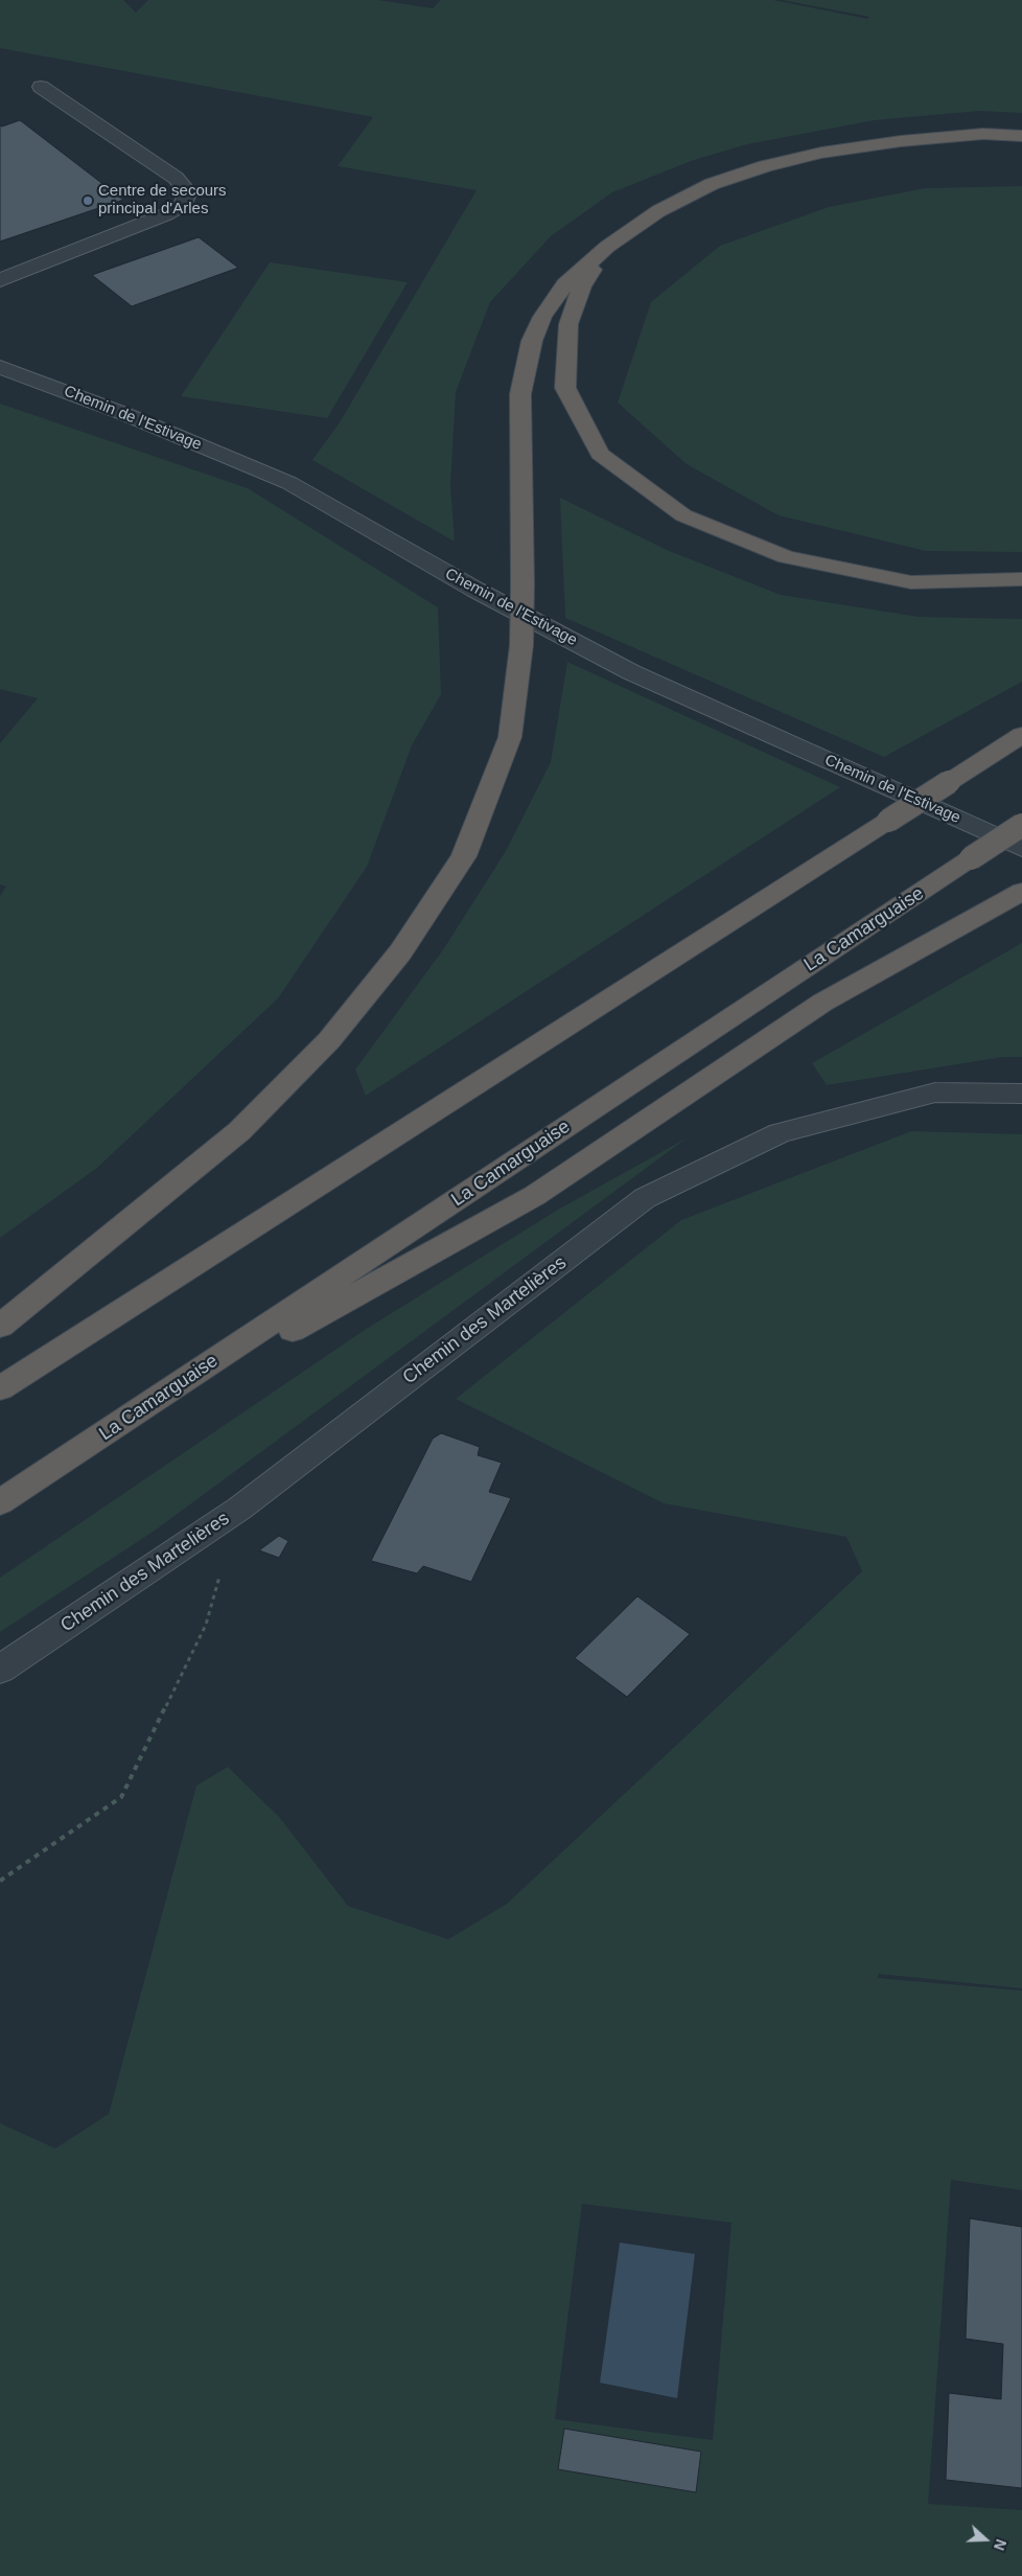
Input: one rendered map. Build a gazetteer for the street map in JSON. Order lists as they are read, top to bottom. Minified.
{"streets":{"highway":["La Camarguaise"],"street":["Chemin de l'Estivage","Chemin des Martelières"]},"places":["Centre de secours principal d'Arles"],"north":"right"}
